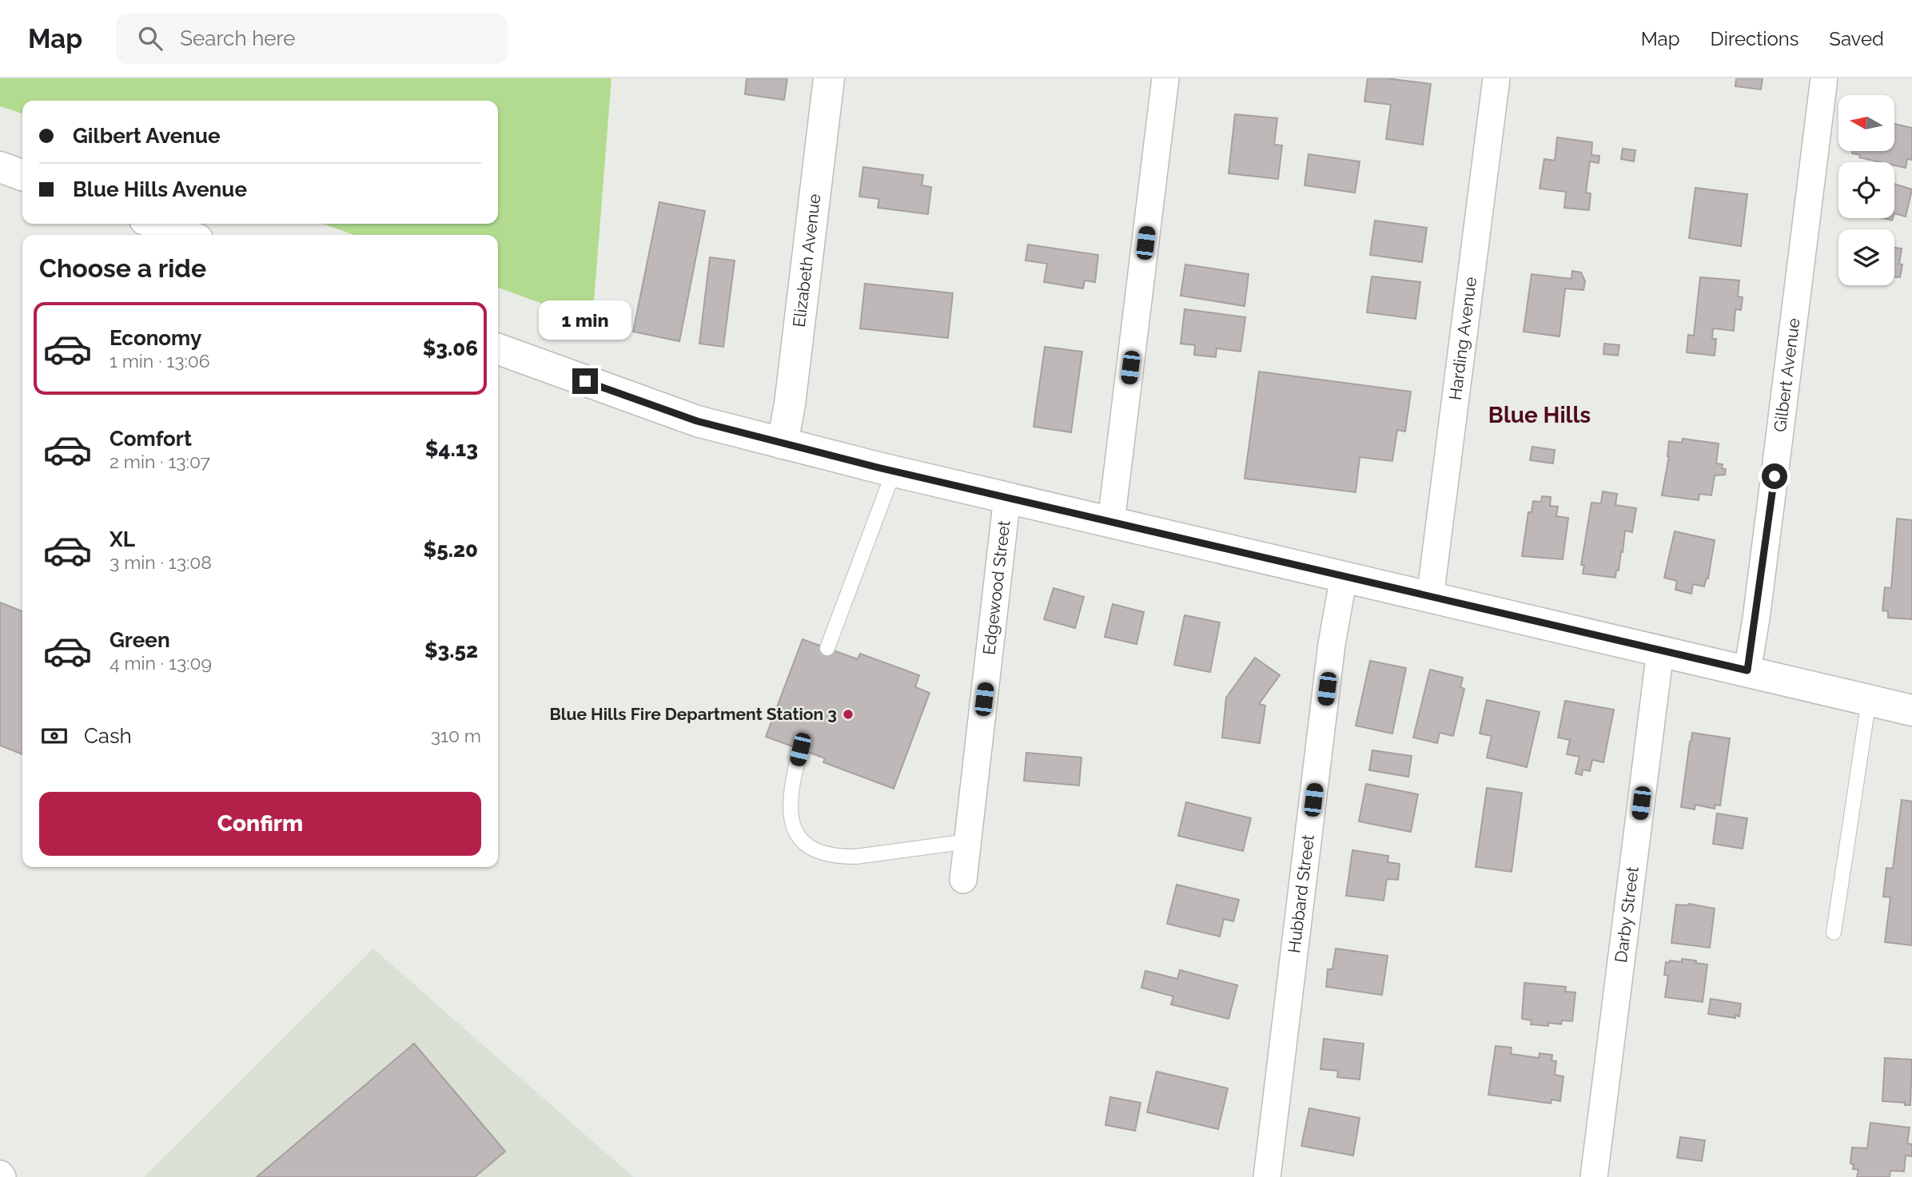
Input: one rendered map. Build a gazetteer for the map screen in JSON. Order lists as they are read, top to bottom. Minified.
{"streets":{"main road":["Elizabeth Avenue"],"street":["Harding Avenue","Gilbert Avenue","Edgewood Street","Hubbard Street","Darby Street"]},"districts":["Blue Hills"],"places":["Blue Hills Fire Department Station 3"],"north":"left","page":{"header":"Map","search":"Search here","nav":["Map","Directions","Saved"],"banner":["Gilbert Avenue","Blue Hills Avenue"],"heading":"Choose a ride","bubble":"1 min","list":[{"name":"Economy","note":"1 min · 13:06","value":"$3.06"},{"name":"Comfort","note":"2 min · 13:07","value":"$4.13"},{"name":"XL","note":"3 min · 13:08","value":"$5.20"},{"name":"Green","note":"4 min · 13:09","value":"$3.52"}],"pay":["Cash","310 m"],"buttons":"Confirm"}}
